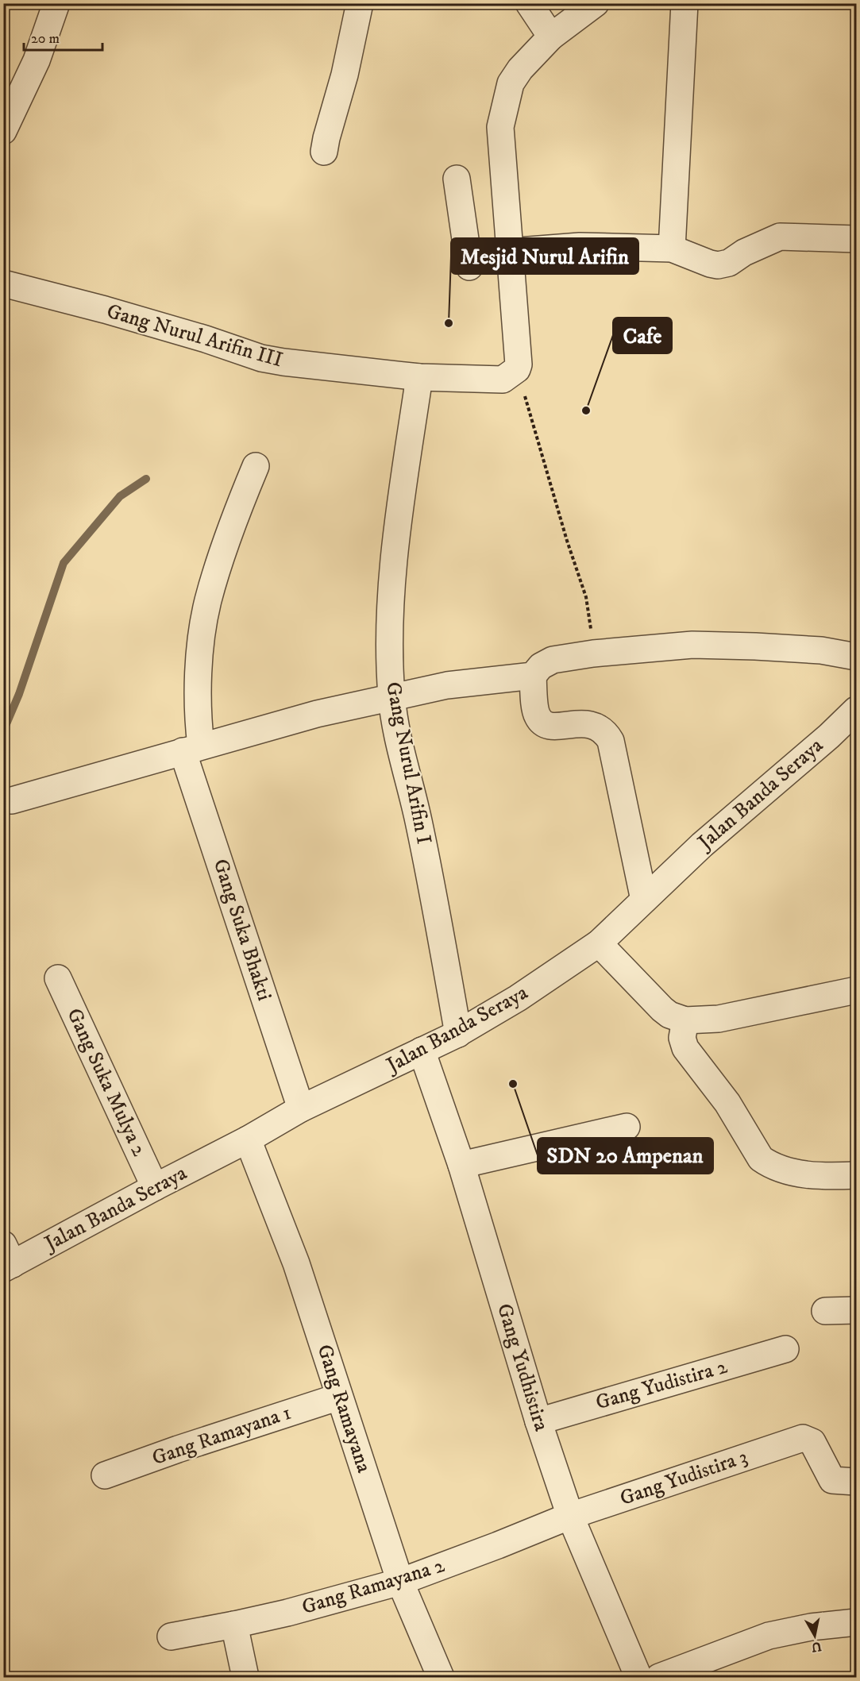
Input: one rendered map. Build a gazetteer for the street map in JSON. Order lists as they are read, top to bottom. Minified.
{"streets":{"street":["Gang Nurul Arifin III","Gang Nurul Arifin I","Jalan Banda Seraya","Gang Suka Bhakti","Gang Suka Mulya 2","Gang Yudhistira","Gang Yudistira 2","Gang Ramayana","Gang Ramayana 1","Gang Yudistira 3","Gang Ramayana 2"]},"crossings":[["Gang Nurul Arifin III","Gang Nurul Arifin I"],["Gang Nurul Arifin I","Jalan Banda Seraya"],["Jalan Banda Seraya","Gang Suka Bhakti"],["Jalan Banda Seraya","Gang Suka Mulya 2"],["Jalan Banda Seraya","Gang Yudhistira"],["Jalan Banda Seraya","Gang Ramayana"],["Gang Yudhistira","Gang Yudistira 2"],["Gang Yudhistira","Gang Yudistira 3"],["Gang Yudhistira","Gang Ramayana 2"],["Gang Ramayana","Gang Ramayana 1"],["Gang Ramayana","Gang Ramayana 2"],["Gang Yudistira 3","Gang Ramayana 2"]],"places":["Mesjid Nurul Arifin","Cafe","SDN 20 Ampenan"],"scale_bar":"20 m","north":"bottom"}
